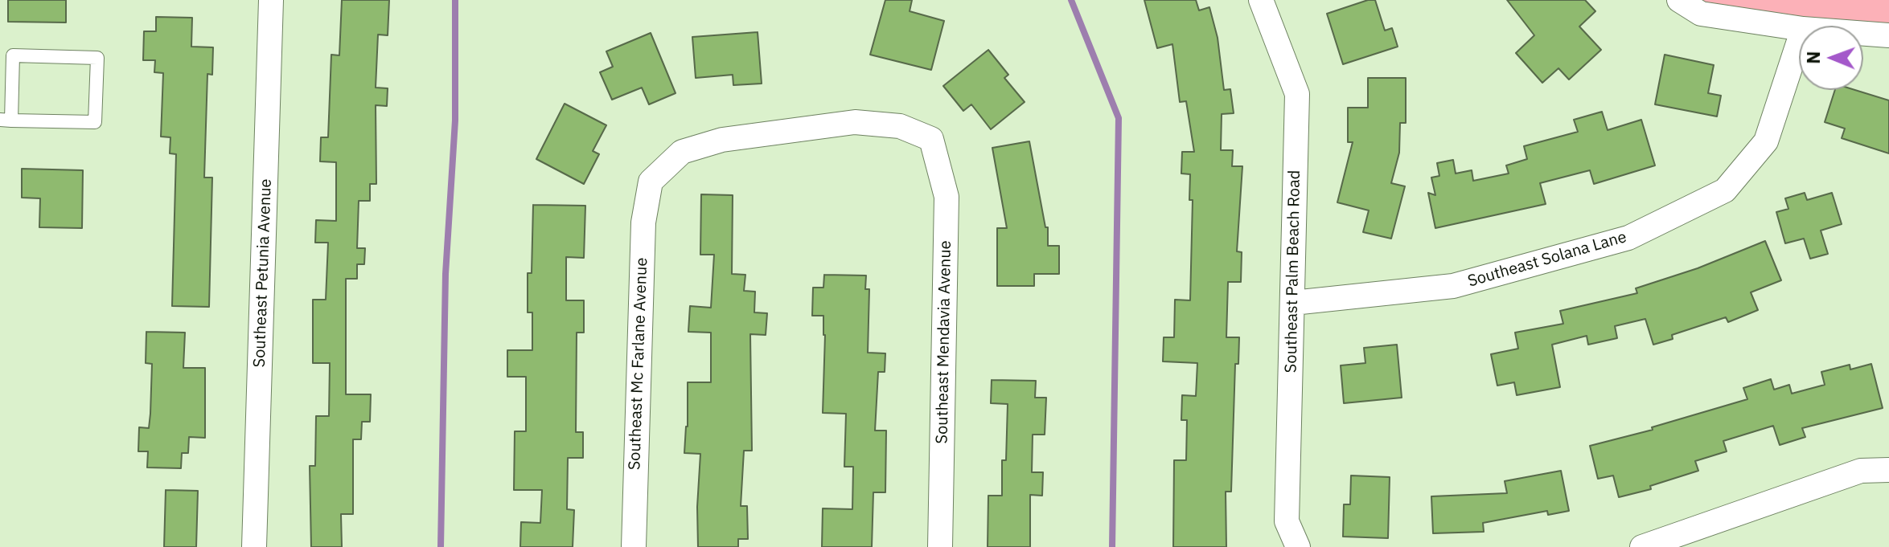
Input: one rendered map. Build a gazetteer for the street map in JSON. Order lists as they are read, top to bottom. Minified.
{"streets":{"street":["Southeast Solana Lane","Southeast Palm Beach Road","Southeast Petunia Avenue","Southeast Mendavia Avenue","Southeast Mc Farlane Avenue"]},"crossings":[["Southeast Solana Lane","Southeast Palm Beach Road"],["Southeast Mendavia Avenue","Southeast Mc Farlane Avenue"]],"north":"left"}
